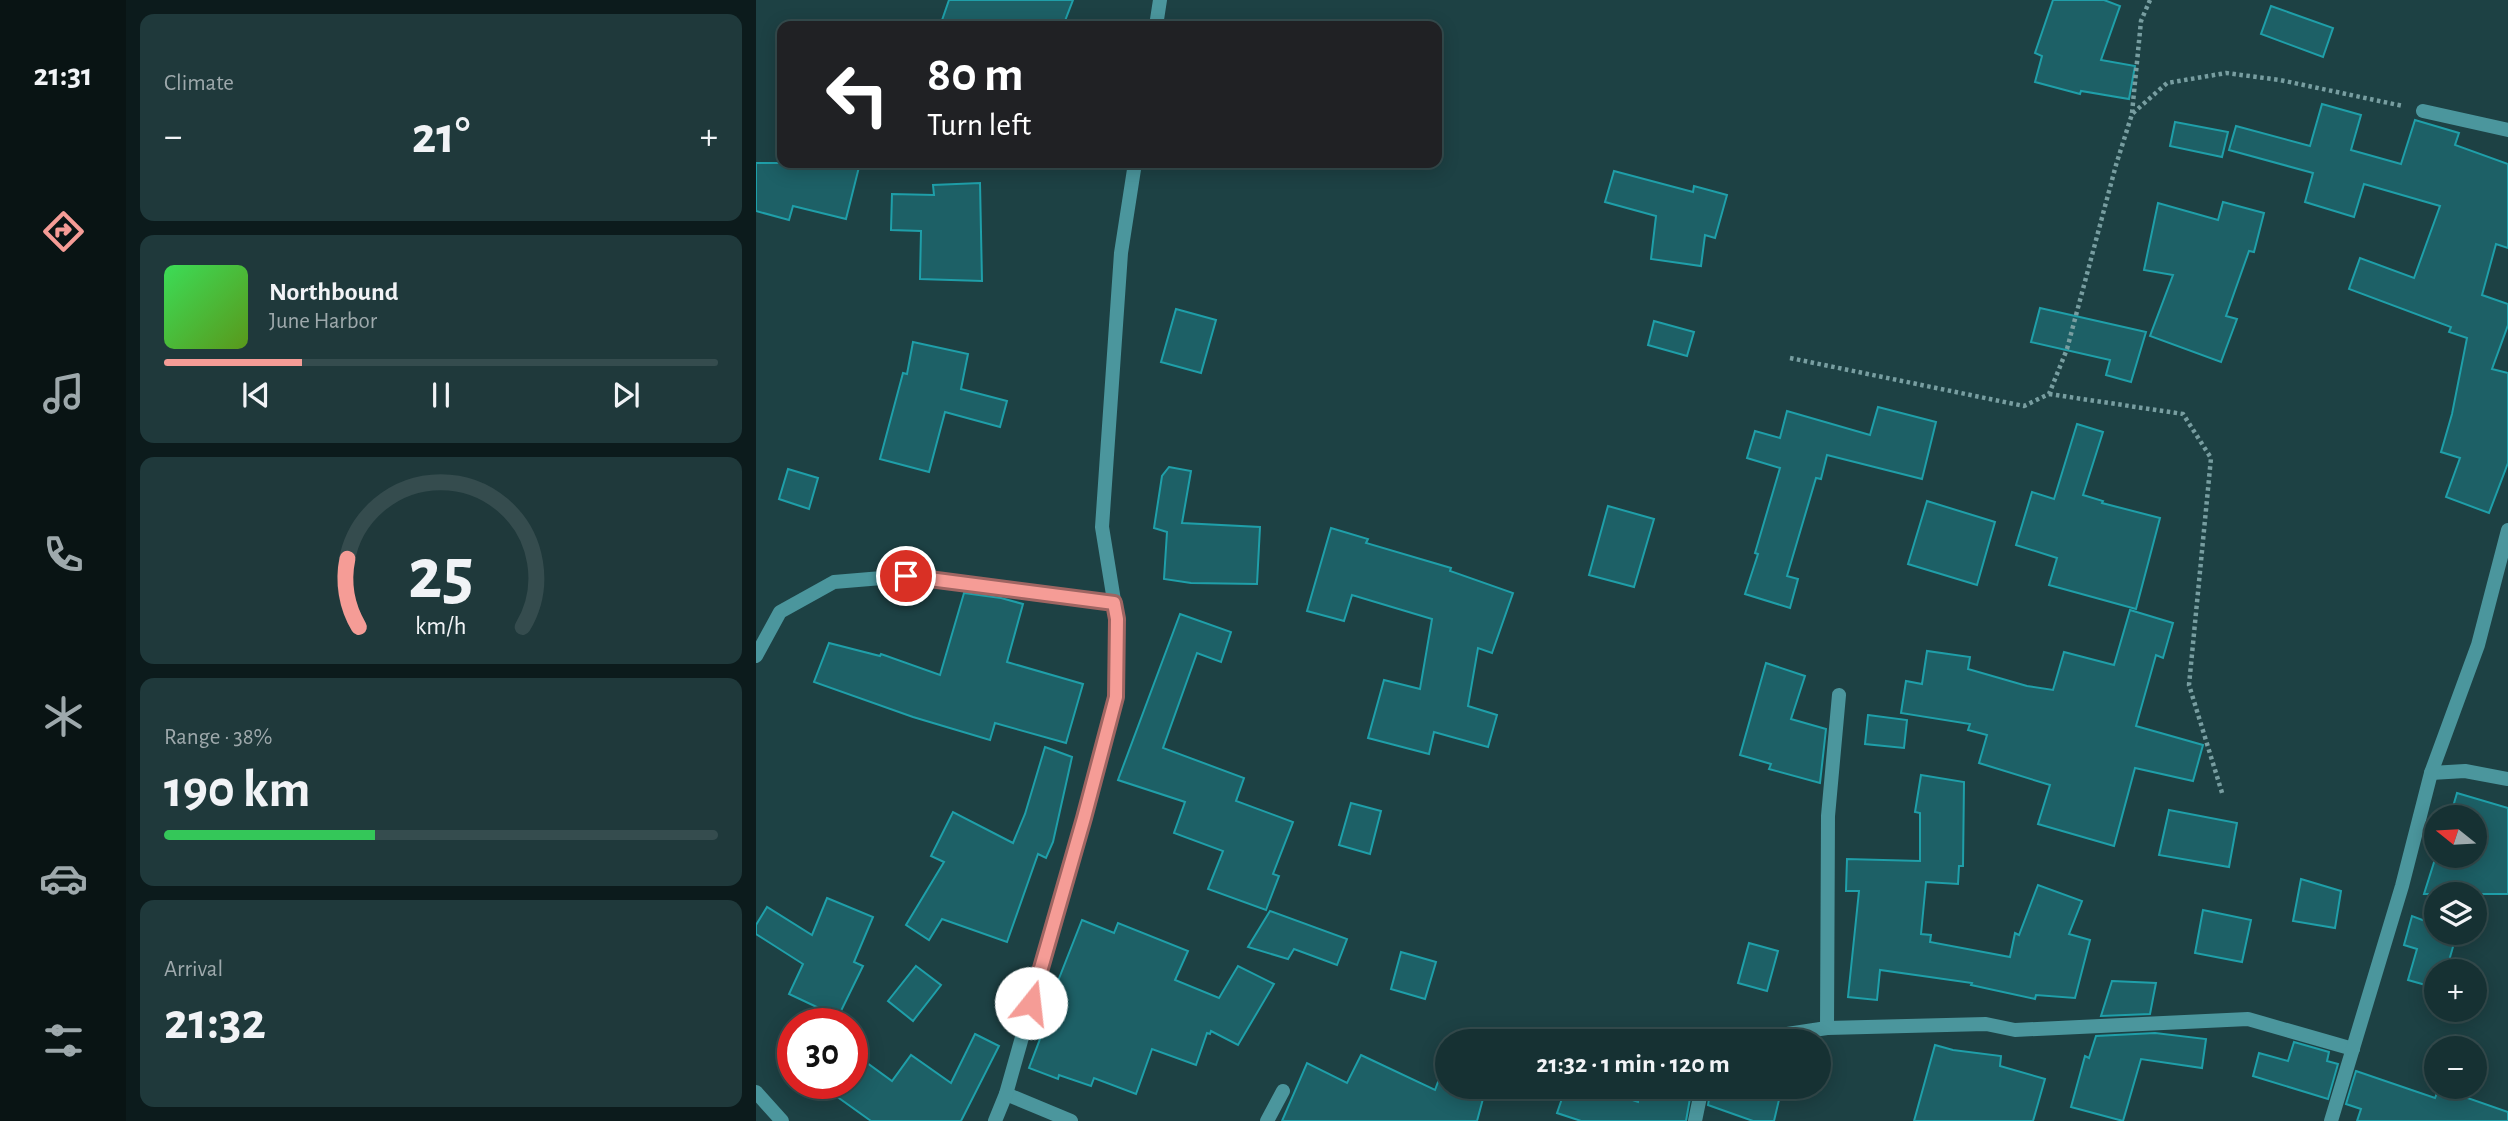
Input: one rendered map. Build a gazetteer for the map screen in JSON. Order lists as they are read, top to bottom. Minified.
{"north":"left","page":{"tabs":"21:31","tile":["Climate",["Range · 38%","190 km"],["Arrival","21:32"]],"turn":["80 m","Turn left"],"heat":["−","21°","+"],"song":["Northbound","June Harbor"],"map_buttons":["+","−"],"limit":"30","trip":"21:32 · 1 min · 120 m","gauge":["25","km/h"]}}
